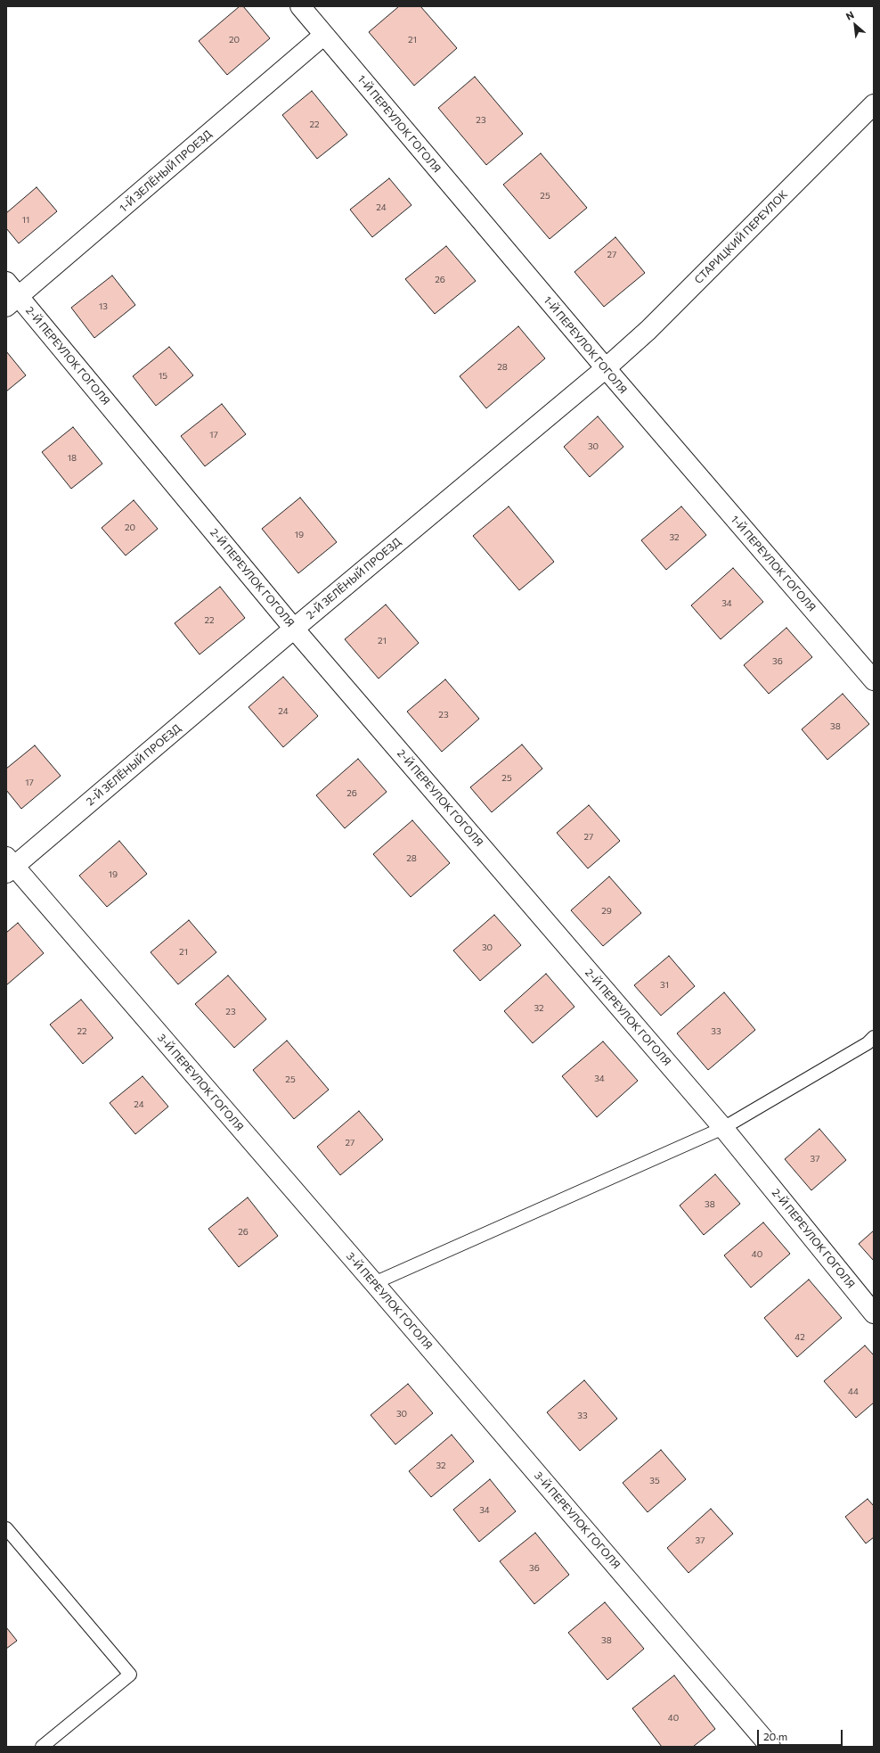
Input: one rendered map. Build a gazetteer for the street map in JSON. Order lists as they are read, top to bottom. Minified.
{"streets":{"street":["1-Й ПЕРЕУЛОК ГОГОЛЯ","1-Й ЗЕЛЁНЫЙ ПРОЕЗД","СТАРИЦКИЙ ПЕРЕУЛОК","2-Й ПЕРЕУЛОК ГОГОЛЯ","2-Й ЗЕЛЁНЫЙ ПРОЕЗД","3-Й ПЕРЕУЛОК ГОГОЛЯ"]},"crossings":[["1-Й ПЕРЕУЛОК ГОГОЛЯ","1-Й ЗЕЛЁНЫЙ ПРОЕЗД"],["1-Й ПЕРЕУЛОК ГОГОЛЯ","СТАРИЦКИЙ ПЕРЕУЛОК"],["1-Й ПЕРЕУЛОК ГОГОЛЯ","2-Й ЗЕЛЁНЫЙ ПРОЕЗД"],["1-Й ЗЕЛЁНЫЙ ПРОЕЗД","2-Й ПЕРЕУЛОК ГОГОЛЯ"],["СТАРИЦКИЙ ПЕРЕУЛОК","2-Й ЗЕЛЁНЫЙ ПРОЕЗД"],["2-Й ПЕРЕУЛОК ГОГОЛЯ","2-Й ЗЕЛЁНЫЙ ПРОЕЗД"],["2-Й ЗЕЛЁНЫЙ ПРОЕЗД","3-Й ПЕРЕУЛОК ГОГОЛЯ"]],"house_numbers":["20","21","23","22","25","24","11","27","26","13","28","15","17","30","18","20","19","32","34","22","21","36","24","23","38","25","17","26","27","28","19","29","30","21","31","32","23","22","33","34","25","24","27","37","38","26","40","42","44","30","33","32","35","34","37","36","38","40"],"scale_bar":"20 m","north":"top left"}
